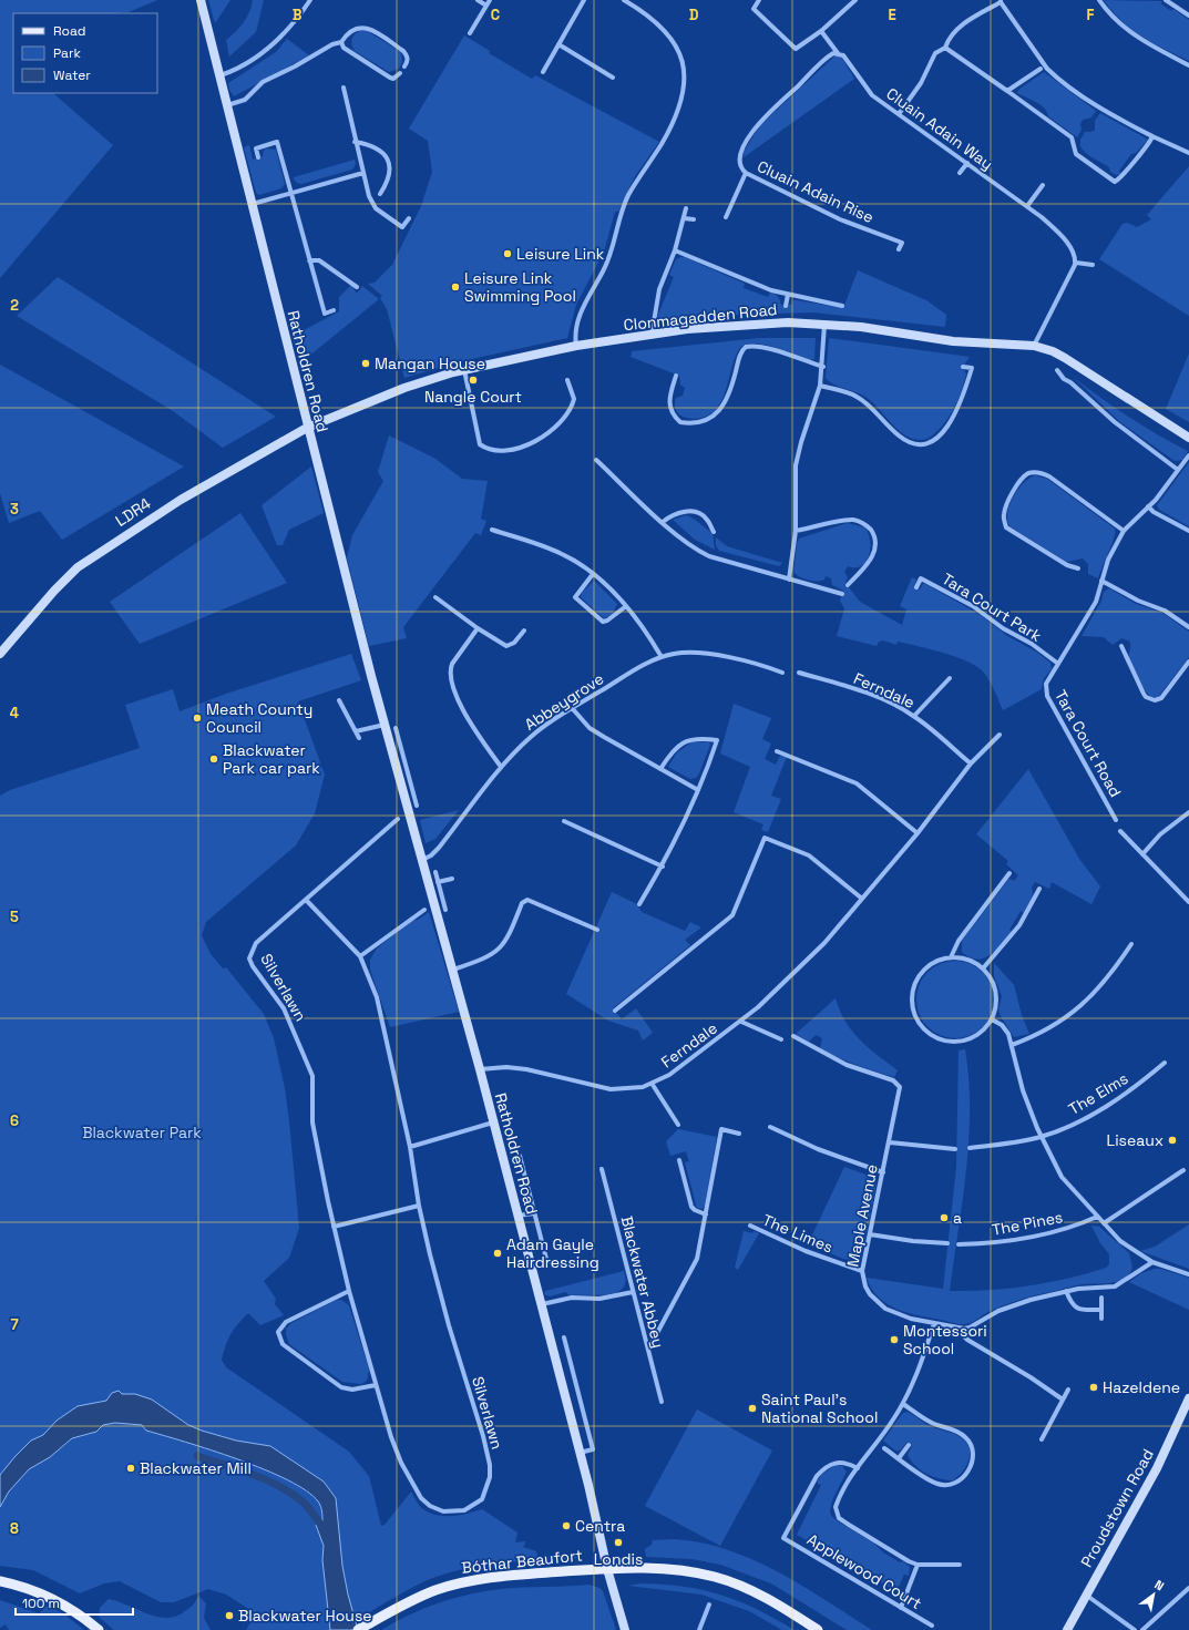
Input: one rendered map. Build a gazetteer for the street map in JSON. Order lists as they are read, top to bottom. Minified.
{"streets":{"main road":["Bóthar Beaufort"],"street":["Cluain Adain Way","Cluain Adain Rise","Clonmagadden Road","Ratholdren Road","LDR4","Tara Court Park","Ferndale","Abbeygrove","Tara Court Road","Silverlawn","The Elms","Maple Avenue","The Pines","The Limes","Blackwater Abbey","Proudstown Road","Applewood Court"]},"crossings":[["Cluain Adain Way","Cluain Adain Rise"],["Clonmagadden Road","Ratholdren Road"],["Clonmagadden Road","LDR4"],["Ratholdren Road","LDR4"],["Ratholdren Road","Ferndale"],["Ratholdren Road","Abbeygrove"],["Ratholdren Road","Bóthar Beaufort"],["Tara Court Park","Tara Court Road"],["Maple Avenue","The Limes"]],"parks":["Blackwater Park"],"places":["Leisure Link","Leisure Link Swimming Pool","Mangan House","Nangle Court","Meath County Council","Blackwater Park car park","Liseaux","a","Adam Gayle Hairdressing","Montessori School","Hazeldene","Saint Paul's National School","Blackwater Mill","Centra","Londis","Blackwater House"],"legend":["Road","Park","Water"],"scale_bar":"100 m","north":"top right","grid":{"columns":["B","C","D","E","F"],"rows":["2","3","4","5","6","7","8"]}}
